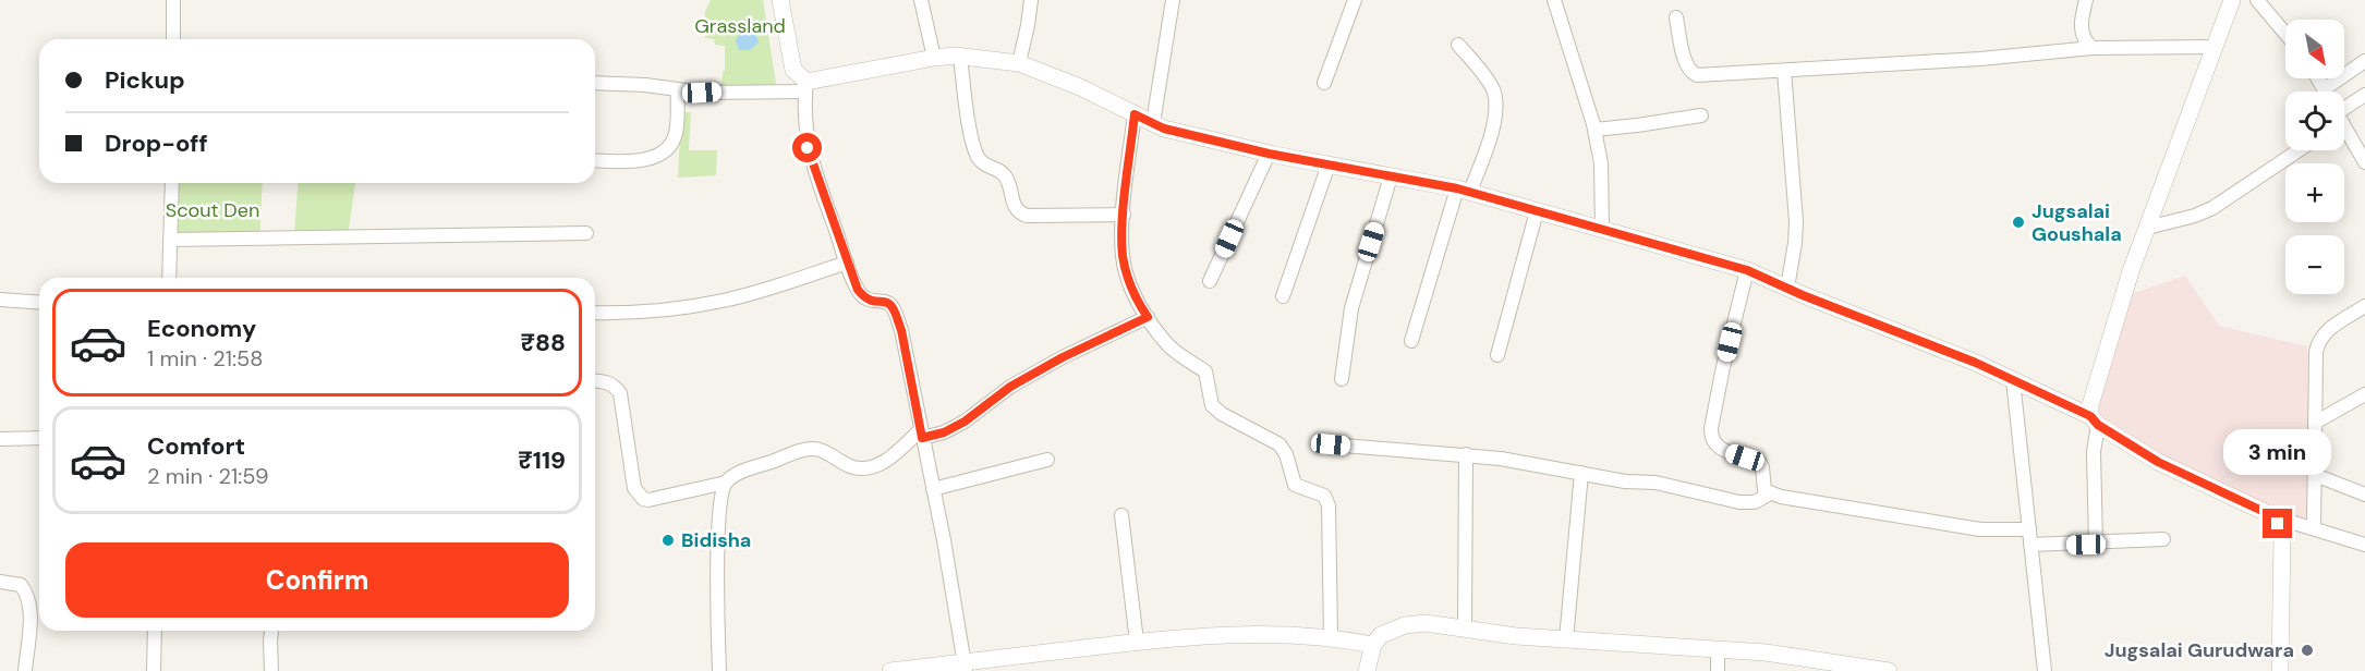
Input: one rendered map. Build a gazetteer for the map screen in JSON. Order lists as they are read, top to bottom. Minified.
{"parks":["Grassland","Scout Den"],"places":["Jugsalai Goushala","Bidisha","Jugsalai Gurudwara"],"north":"bottom right","page":{"map_buttons":["+","−"],"banner":["Pickup","Drop-off"],"list":[{"name":"Economy","note":"1 min · 21:58","value":"₹88"},{"name":"Comfort","note":"2 min · 21:59","value":"₹119"}],"bubble":"3 min","buttons":"Confirm"}}
